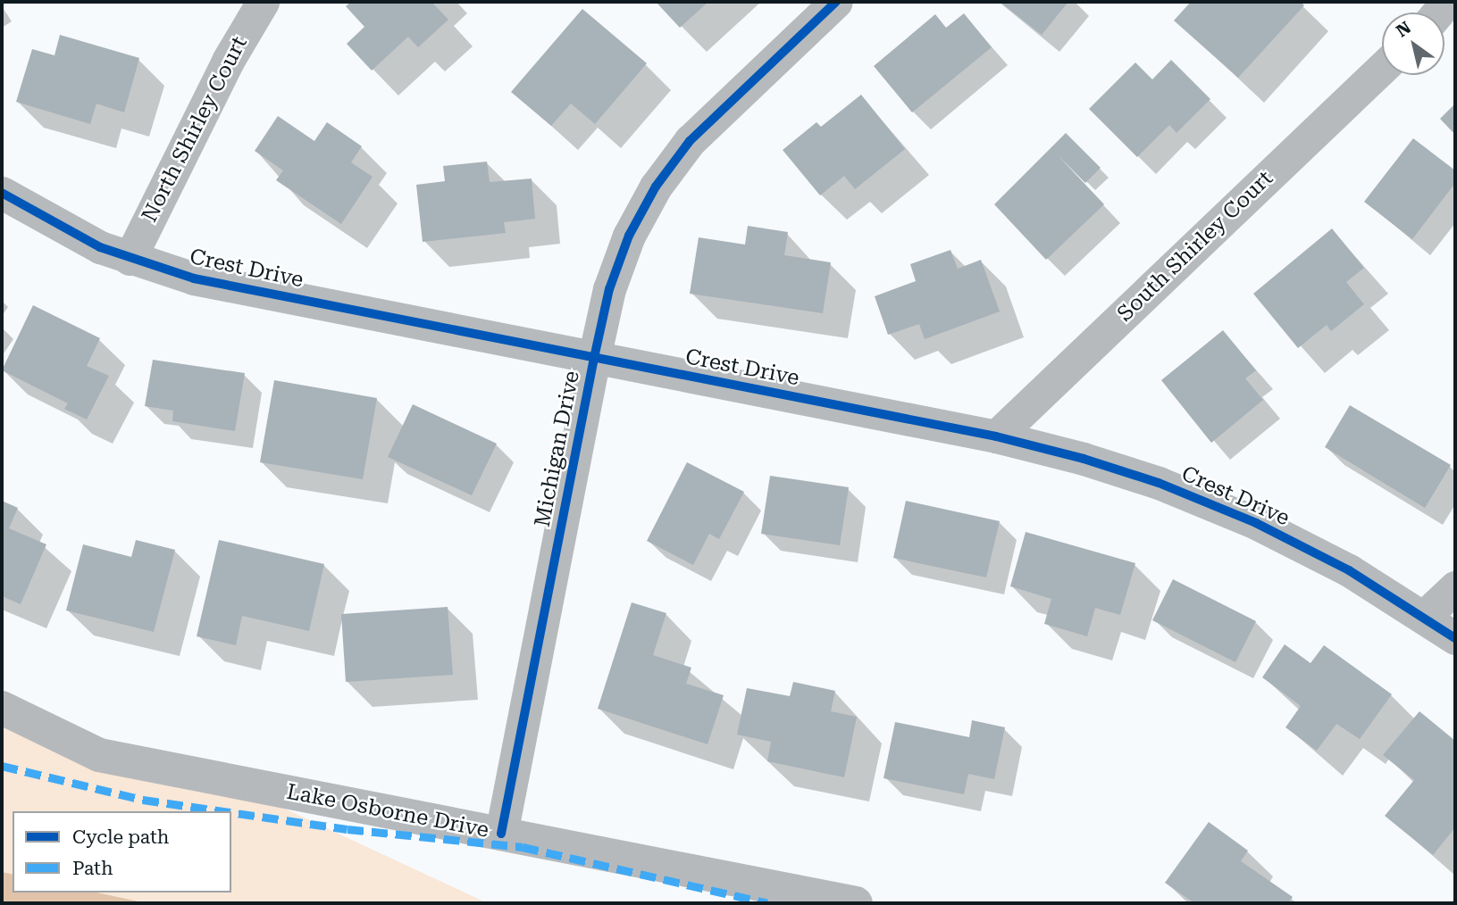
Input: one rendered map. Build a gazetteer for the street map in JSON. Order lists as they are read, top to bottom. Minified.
{"streets":{"street":["North Shirley Court","South Shirley Court","Crest Drive","Michigan Drive","Lake Osborne Drive"]},"crossings":[["North Shirley Court","Crest Drive"],["South Shirley Court","Crest Drive"],["Crest Drive","Michigan Drive"],["Michigan Drive","Lake Osborne Drive"]],"legend":["Cycle path","Path"],"north":"top left"}
